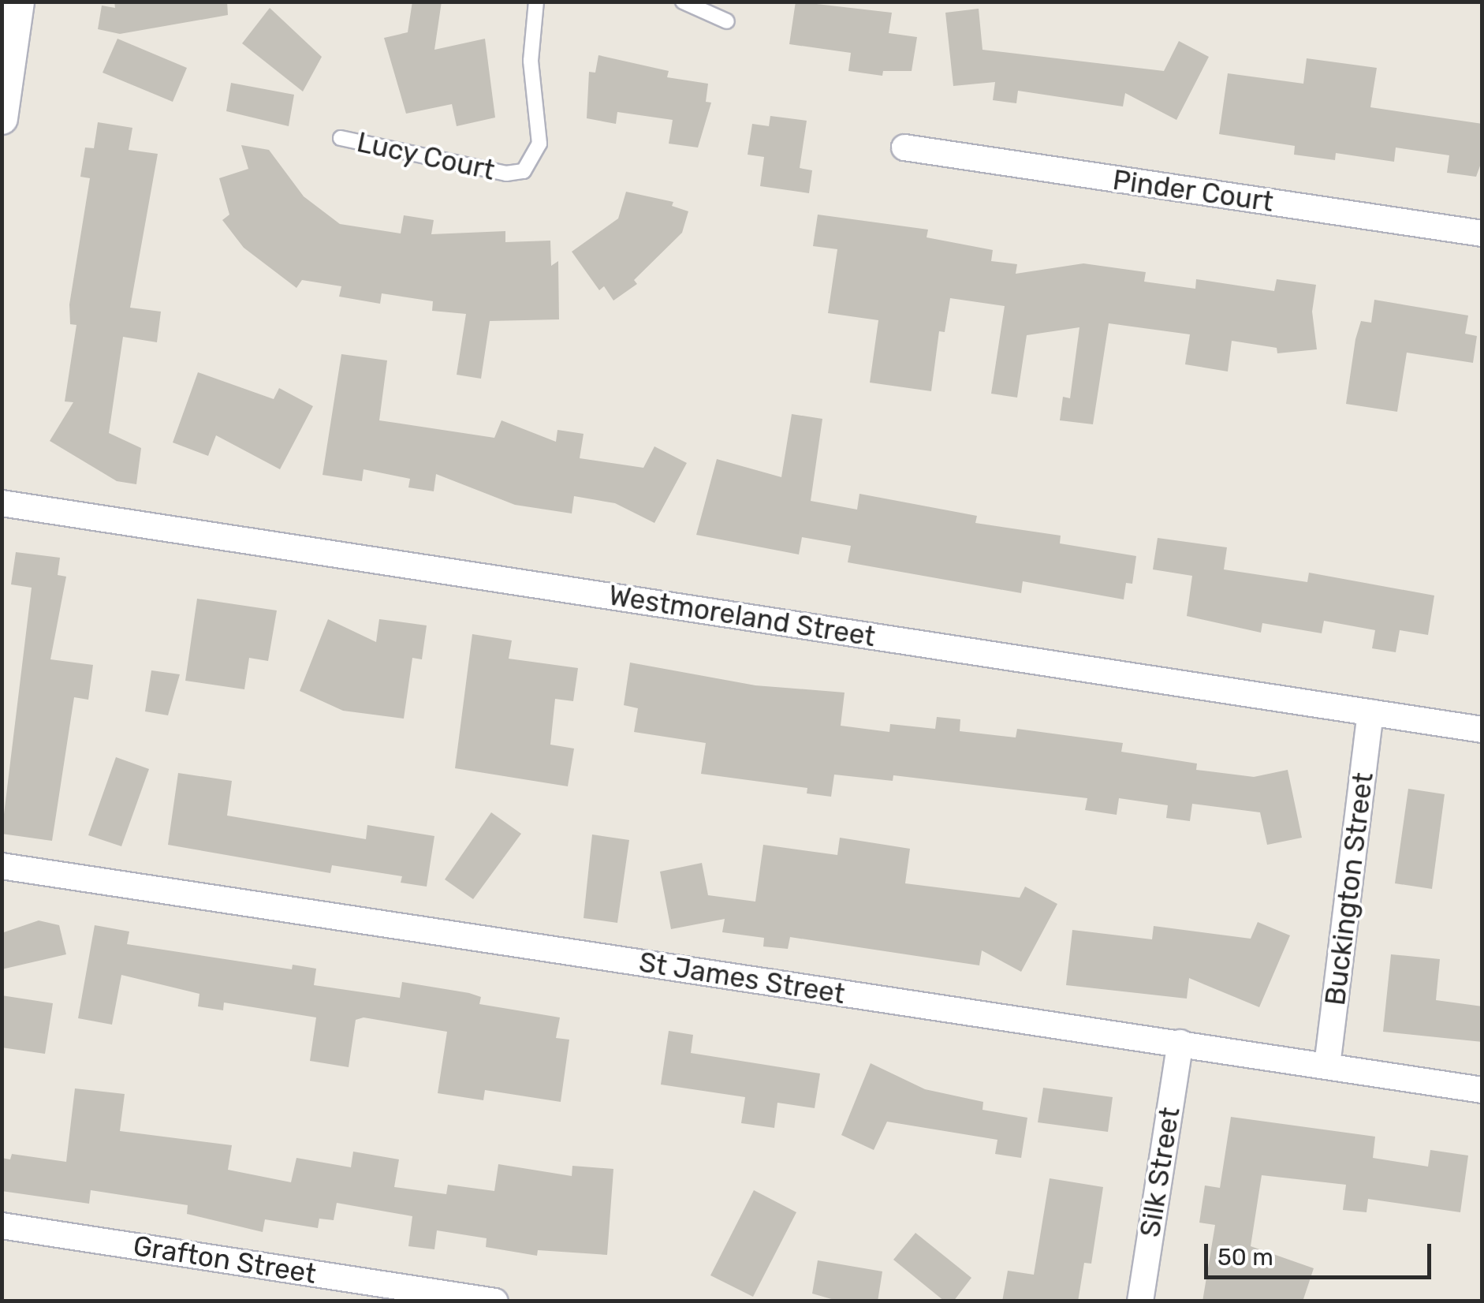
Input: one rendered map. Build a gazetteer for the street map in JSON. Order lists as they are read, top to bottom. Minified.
{"streets":{"street":["Pinder Court","Westmoreland Street","Buckington Street","St James Street","Silk Street","Grafton Street"],"lane":["Lucy Court"]},"crossings":[["Westmoreland Street","Buckington Street"],["Buckington Street","St James Street"],["St James Street","Silk Street"]],"scale_bar":"50 m"}
